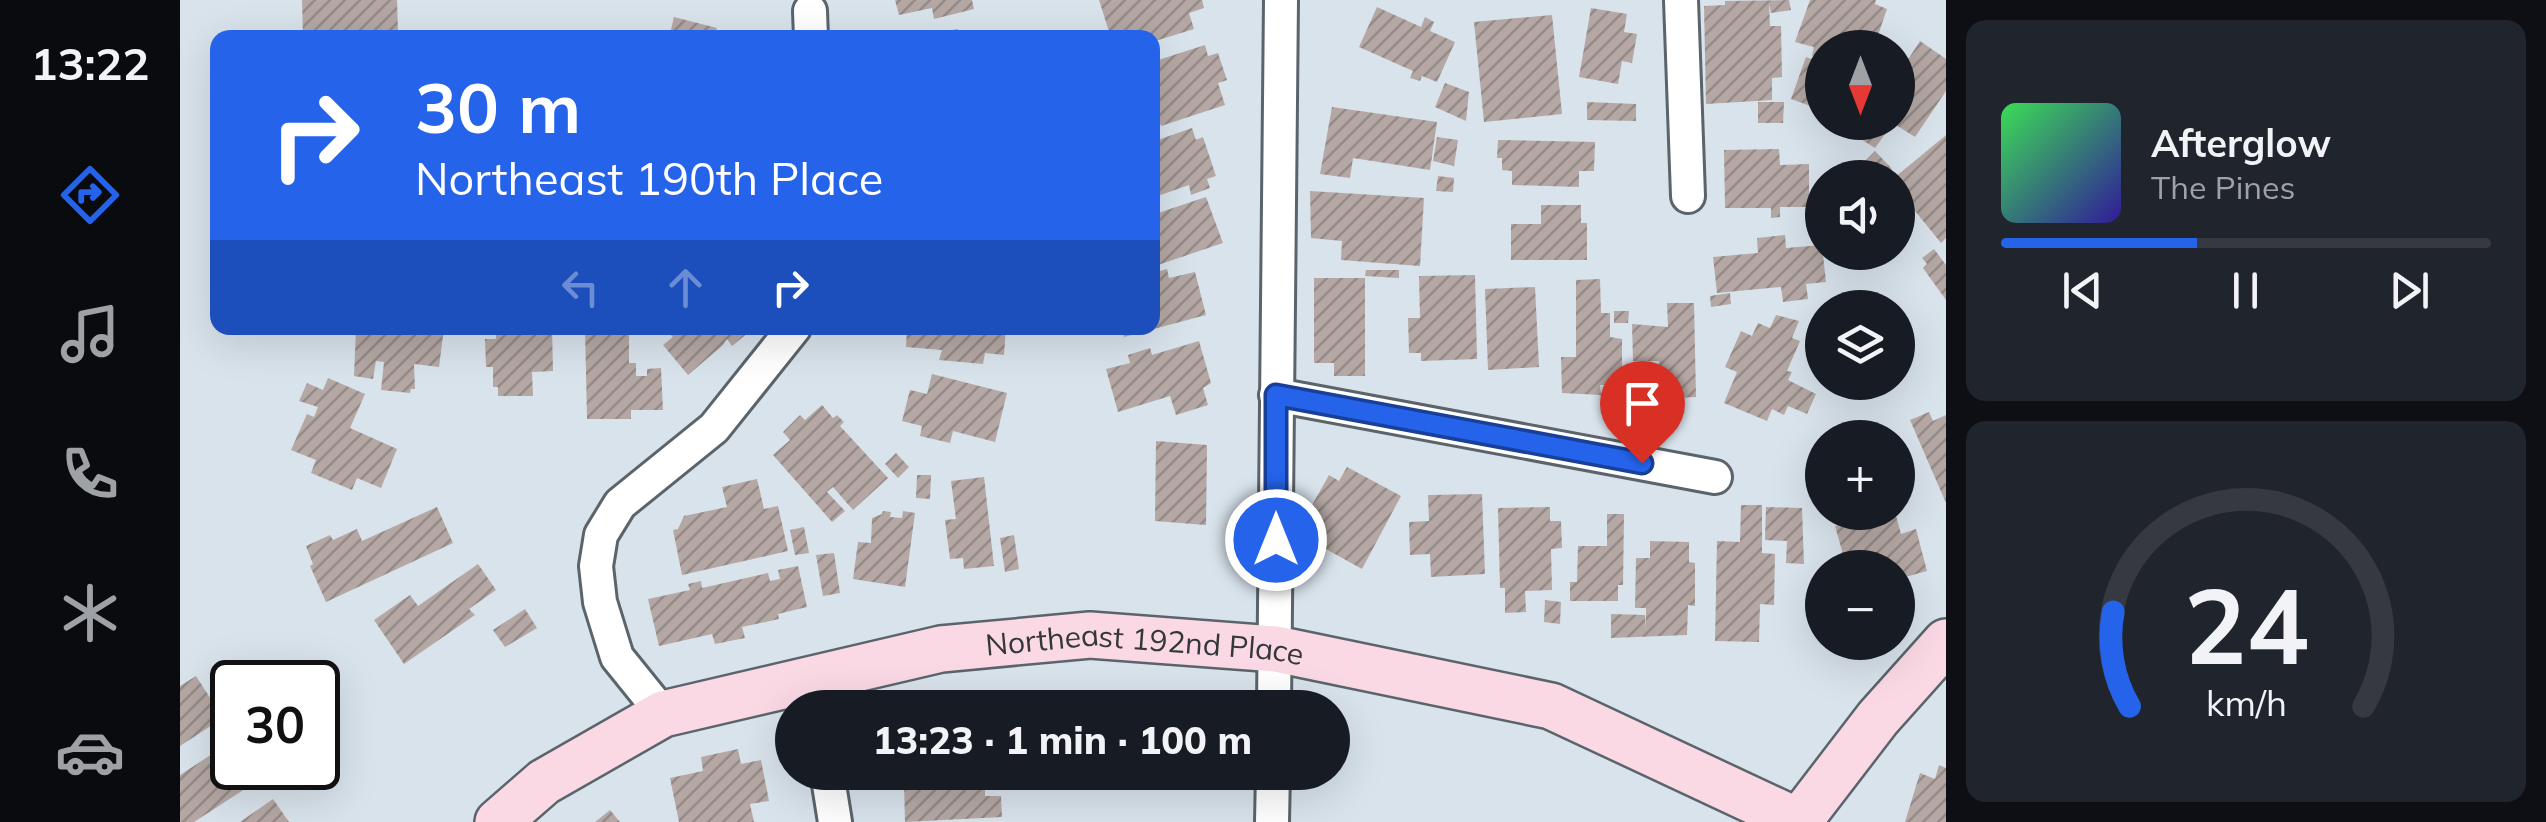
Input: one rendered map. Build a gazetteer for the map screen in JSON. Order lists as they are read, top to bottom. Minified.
{"streets":{"main road":["Northeast 192nd Place"]},"north":"bottom","page":{"tabs":"13:22","map_buttons":["+","−"],"turn":["30 m","Northeast 190th Place"],"song":["Afterglow","The Pines"],"limit":"30","trip":"13:23 · 1 min · 100 m","gauge":["24","km/h"]}}
